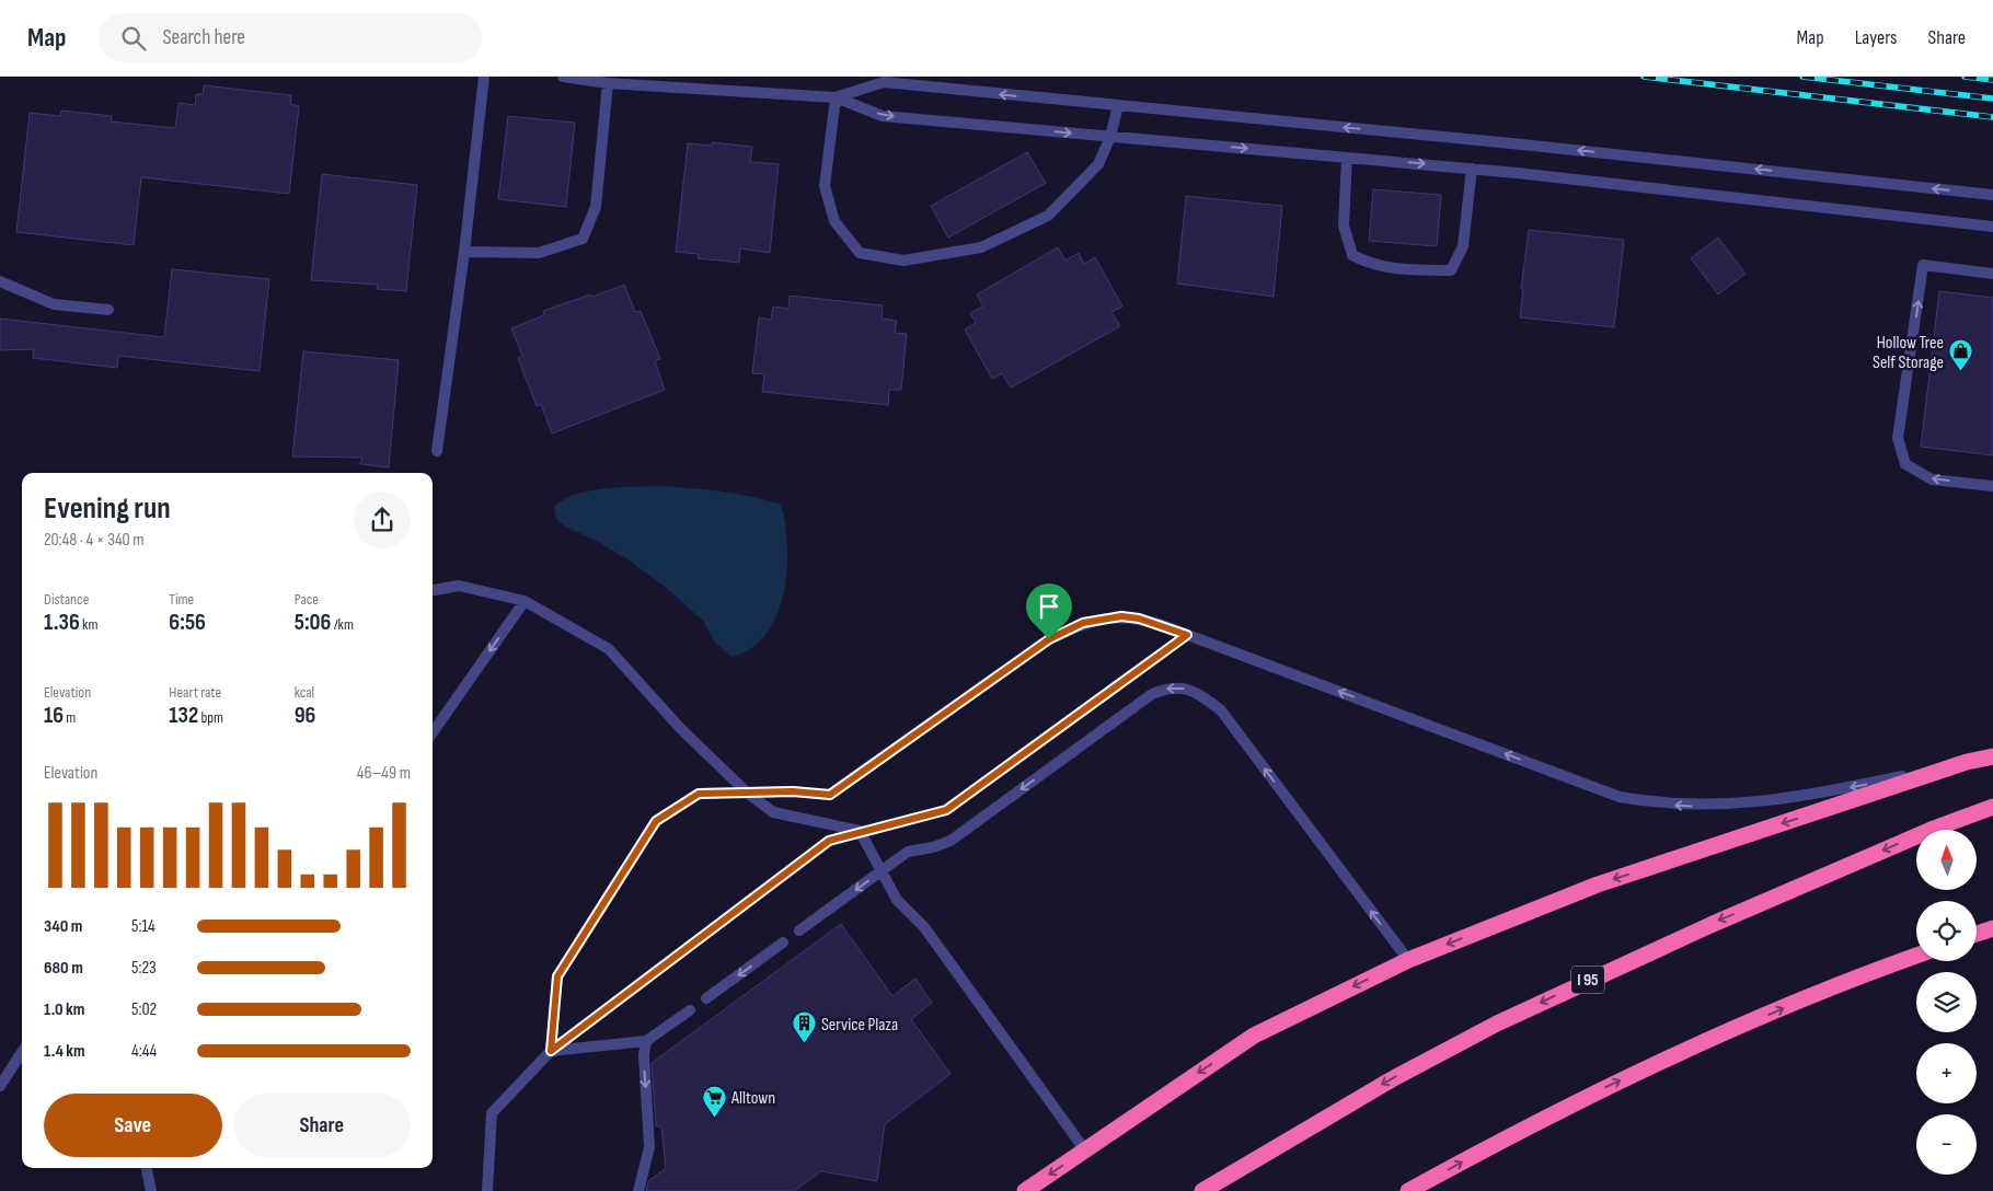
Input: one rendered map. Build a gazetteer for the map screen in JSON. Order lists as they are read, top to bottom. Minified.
{"streets":{"highway":["I 95"]},"places":{"shop":["Hollow Tree Self Storage"],"building":["Service Plaza"],"supermarket":["Alltown"]},"north":"top","page":{"header":"Map","search":"Search here","nav":["Map","Layers","Share"],"heading":["Evening run","20:48 · 4 × 340 m"],"stats":[["Distance","1.36 km"],["Time","6:56"],["Pace","5:06 /km"],["Elevation","16 m"],["Heart rate","132 bpm"],["kcal","96"]],"chart":["Elevation","46–49 m"],"map_buttons":["+","−"],"list":[{"name":"340 m","note":"5:14"},{"name":"680 m","note":"5:23"},{"name":"1.0 km","note":"5:02"},{"name":"1.4 km","note":"4:44"}],"buttons":["Save","Share"]}}
